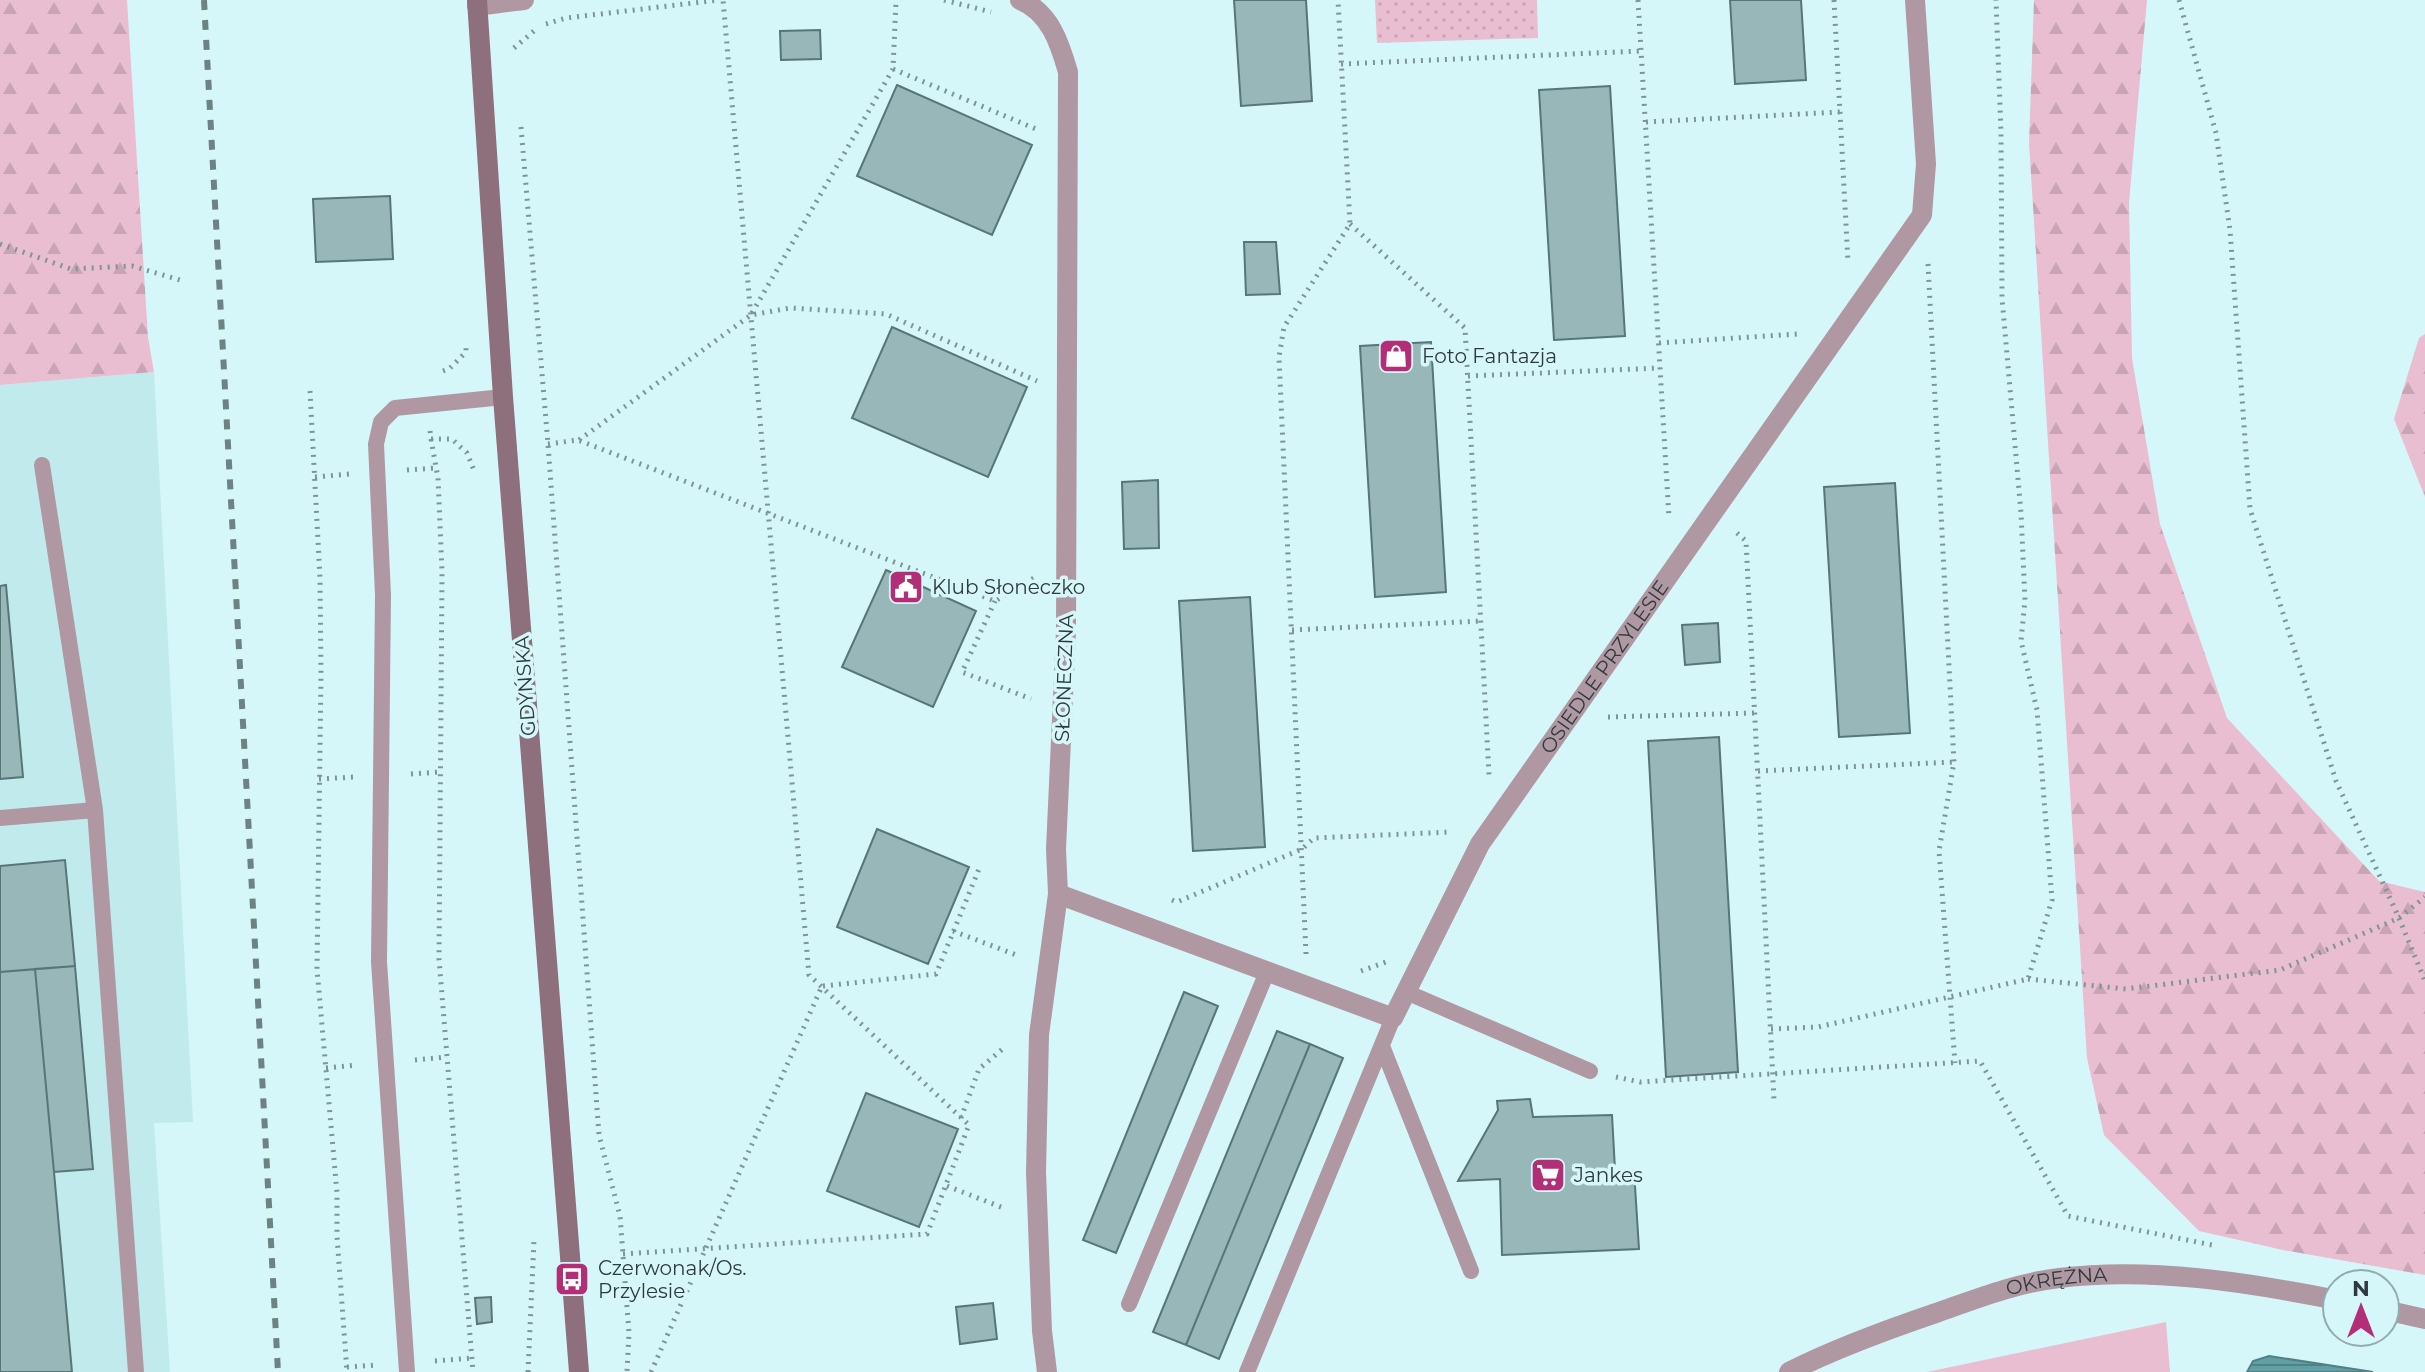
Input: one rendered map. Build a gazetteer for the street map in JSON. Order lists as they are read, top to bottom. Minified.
{"streets":{"main road":["GDYŃSKA"],"street":["OSIEDLE PRZYLESIE","SŁONECZNA","OKRĘŻNA"]},"places":{"shop":["Foto Fantazja"],"public building":["Klub Słoneczko"],"supermarket":["Jankes"],"bus stop":["Czerwonak/Os. Przylesie"]},"north":"top"}
